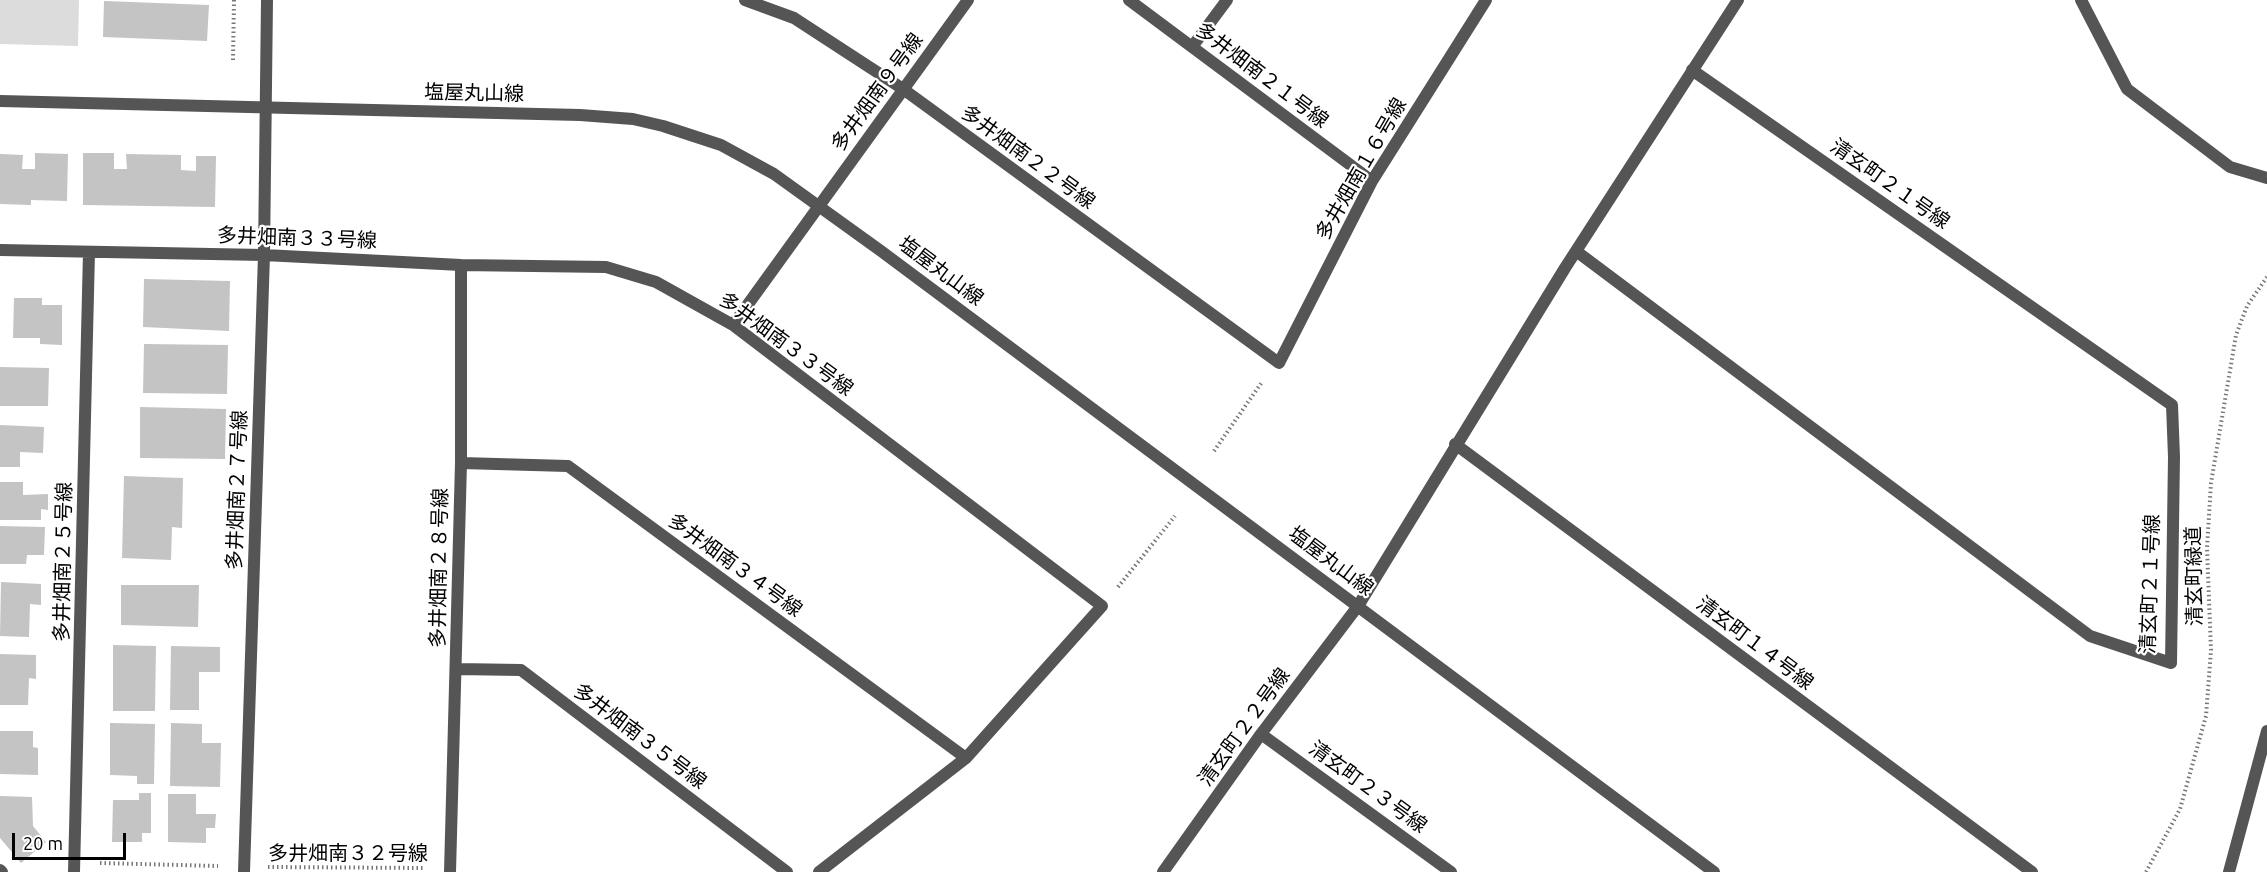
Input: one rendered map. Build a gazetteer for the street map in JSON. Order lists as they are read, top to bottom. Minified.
{"streets":{"street":["多井畑南２１号線","多井畑南９号線","塩屋丸山線","多井畑南２２号線","多井畑南１６号線","清玄町２１号線","多井畑南３３号線","多井畑南２７号線","多井畑南２５号線","多井畑南３４号線","多井畑南２８号線","清玄町１４号線","清玄町２２号線","多井畑南３５号線","清玄町２３号線"],"path":["清玄町緑道","多井畑南３２号線"]},"crossings":[["多井畑南２１号線","多井畑南１６号線"],["多井畑南９号線","塩屋丸山線"],["多井畑南９号線","多井畑南２２号線"],["多井畑南９号線","多井畑南３３号線"],["塩屋丸山線","多井畑南２７号線"],["塩屋丸山線","清玄町２２号線"],["多井畑南２２号線","多井畑南１６号線"],["清玄町２１号線","清玄町２２号線"],["多井畑南３３号線","多井畑南２７号線"],["多井畑南３３号線","多井畑南２５号線"],["多井畑南３３号線","多井畑南２８号線"],["多井畑南２７号線","多井畑南３２号線"],["多井畑南２５号線","多井畑南３２号線"],["多井畑南３４号線","多井畑南２８号線"],["多井畑南２８号線","多井畑南３５号線"],["多井畑南２８号線","多井畑南３２号線"],["清玄町１４号線","清玄町２２号線"],["清玄町２２号線","清玄町２３号線"]],"scale_bar":"20 m"}
